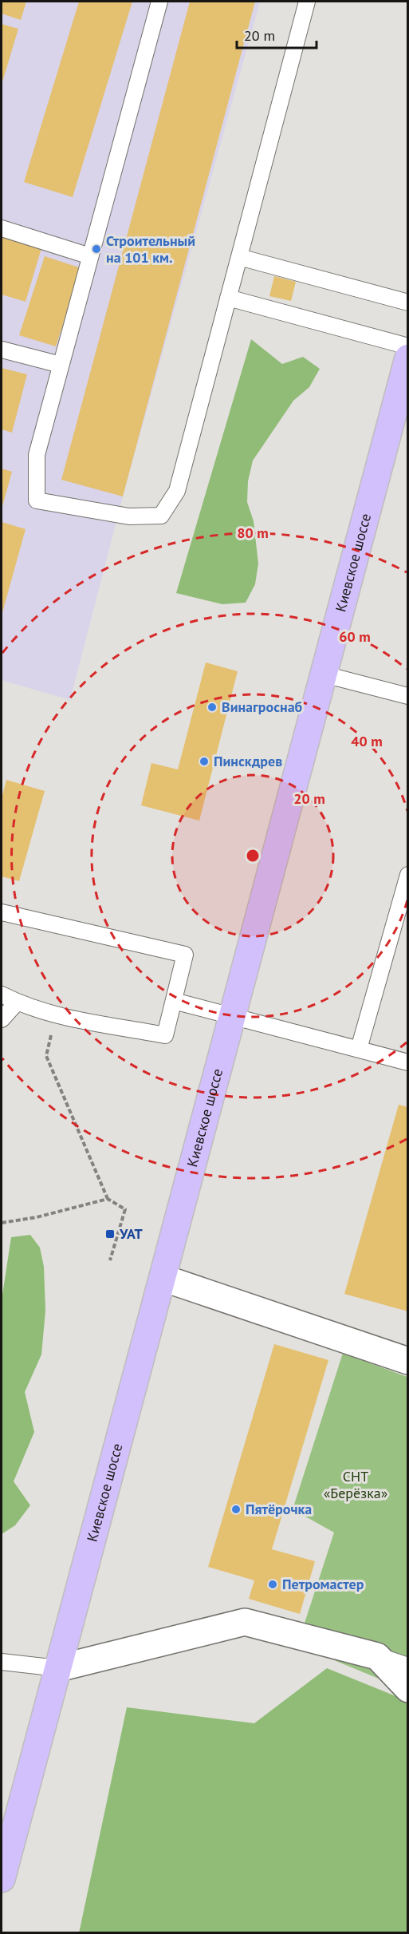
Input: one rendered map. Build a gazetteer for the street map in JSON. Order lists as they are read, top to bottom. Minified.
{"streets":{"highway":["Киевское шоссе"]},"parks":["СНТ «Берёзка»"],"places":{"other":["Строительный на 101 км.","Винагроснаб","Пинскдрев","Пятёрочка","Петромастер"],"transit":["УАТ"]},"scale_bar":"20 m","rings":["80 m","60 m","40 m","20 m"]}
